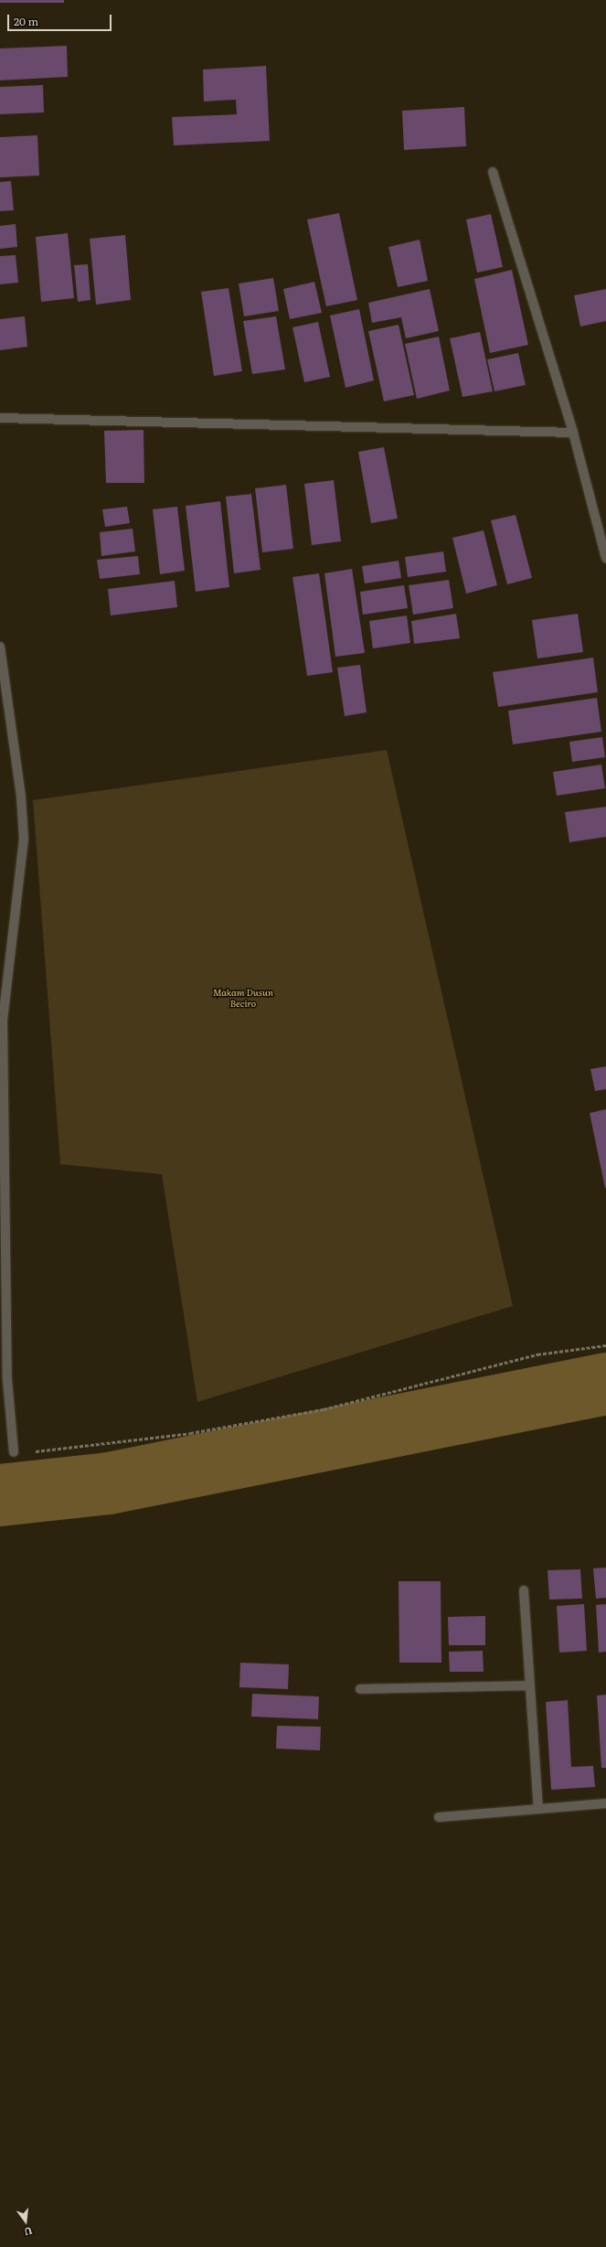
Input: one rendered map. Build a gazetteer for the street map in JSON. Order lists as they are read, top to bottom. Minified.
{"parks":["Makam Dusun Beciro"],"scale_bar":"20 m","north":"bottom"}
